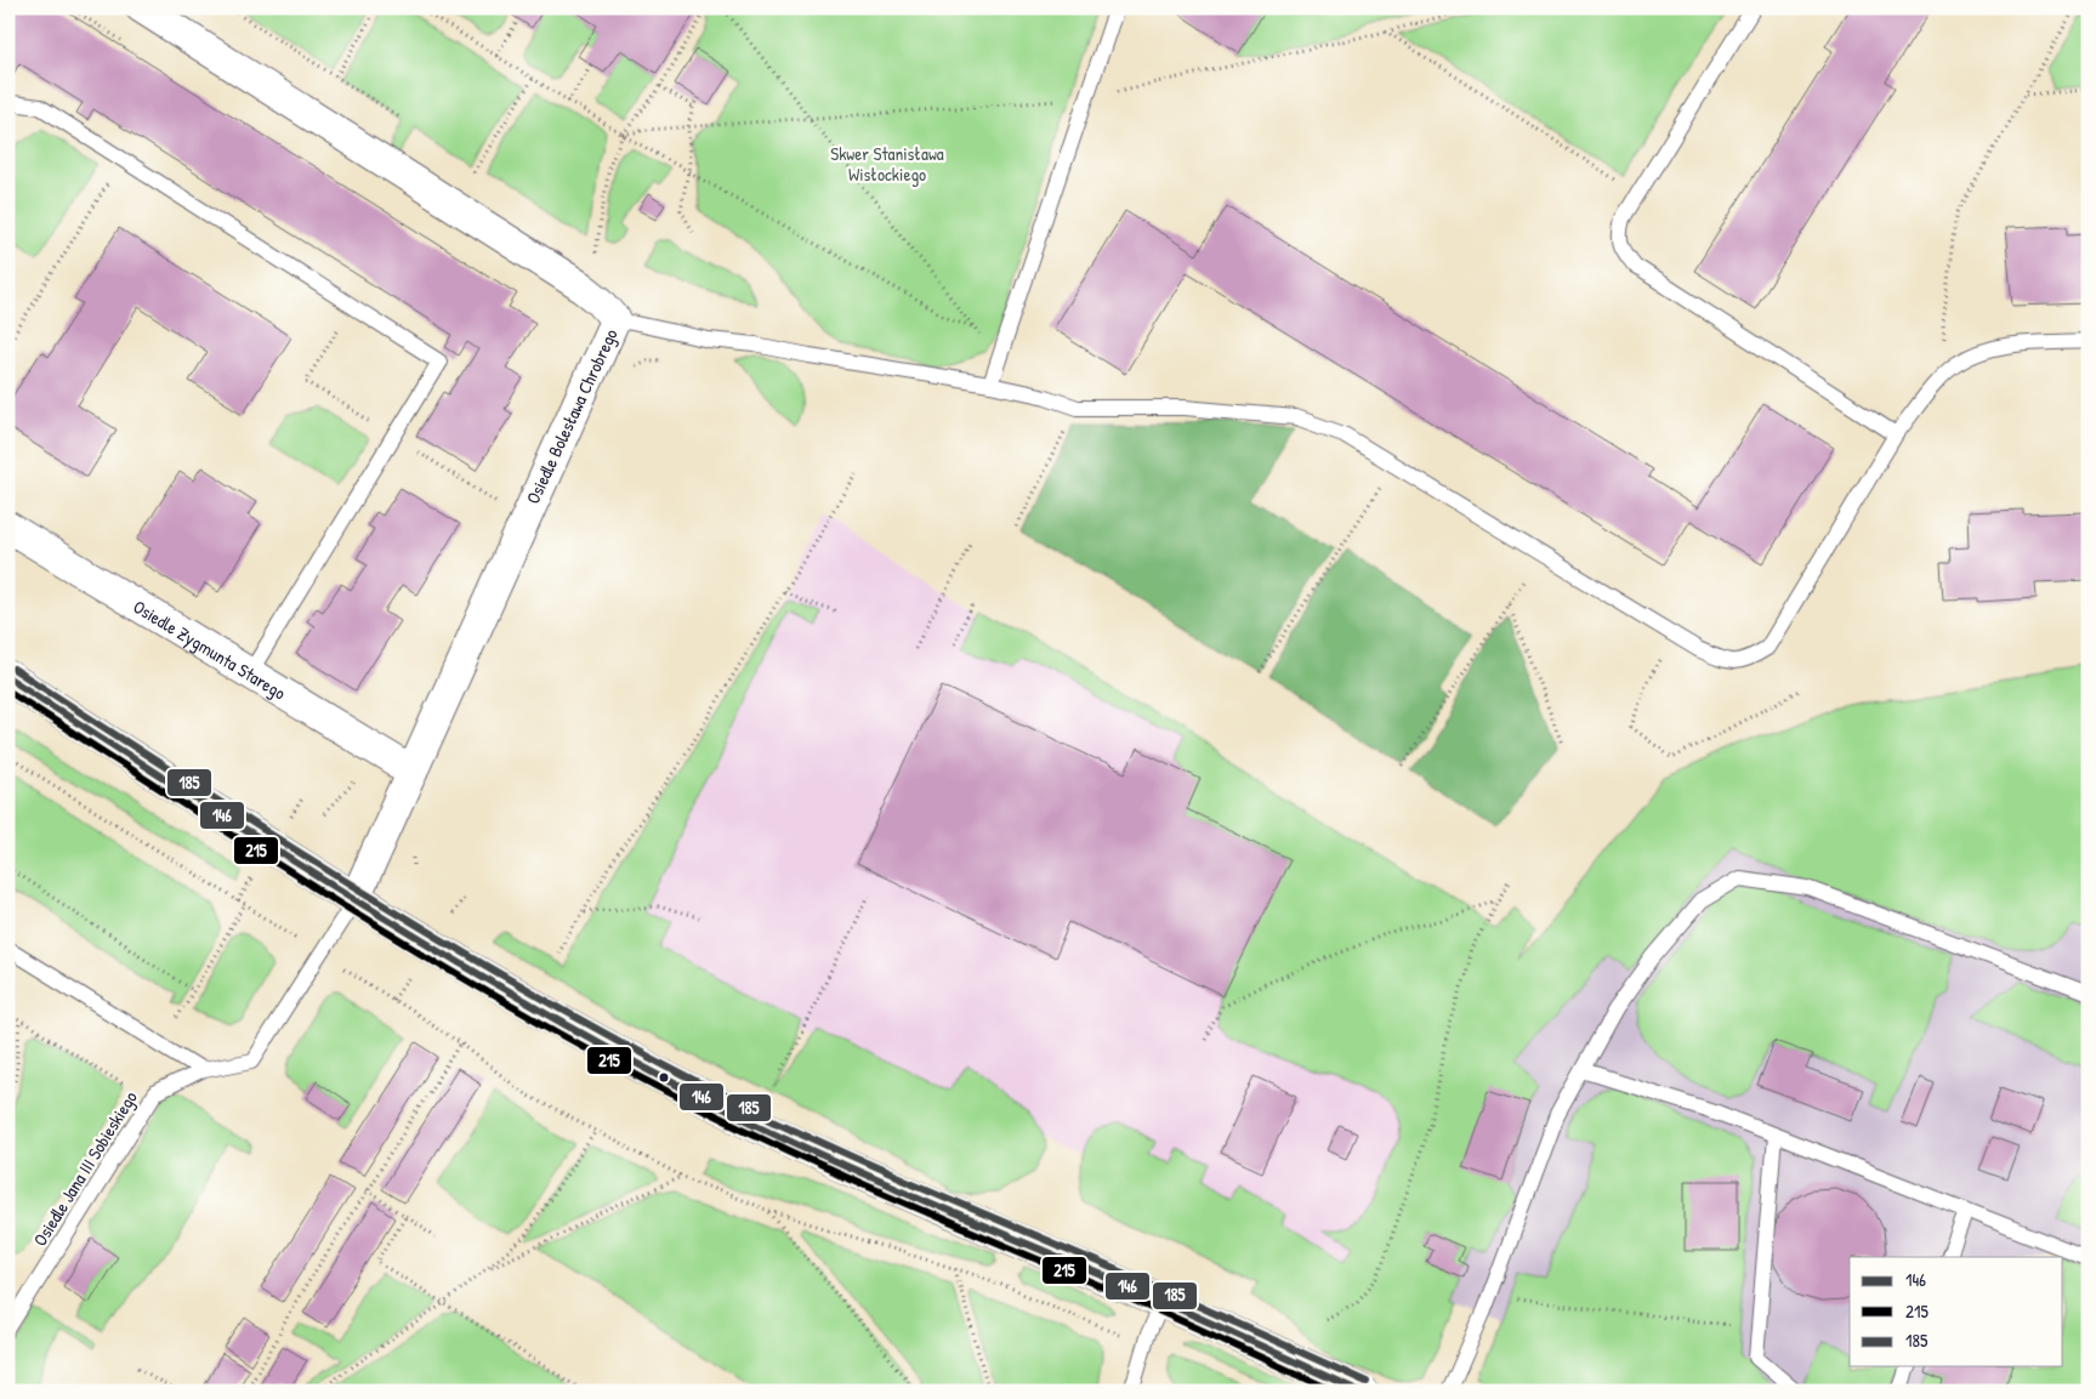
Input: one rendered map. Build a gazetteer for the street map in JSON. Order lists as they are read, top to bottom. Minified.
{"streets":{"street":["Osiedle Bolesława Chrobrego","Osiedle Zygmunta Starego"],"lane":["Osiedle Jana III Sobieskiego"]},"crossings":[["Osiedle Bolesława Chrobrego","Osiedle Zygmunta Starego"],["Osiedle Bolesława Chrobrego","Osiedle Jana III Sobieskiego"]],"parks":["Skwer Stanisława Wisłockiego"],"lines":["transit line 185","transit line 146","transit line 215"],"legend":["146","215","185"]}
